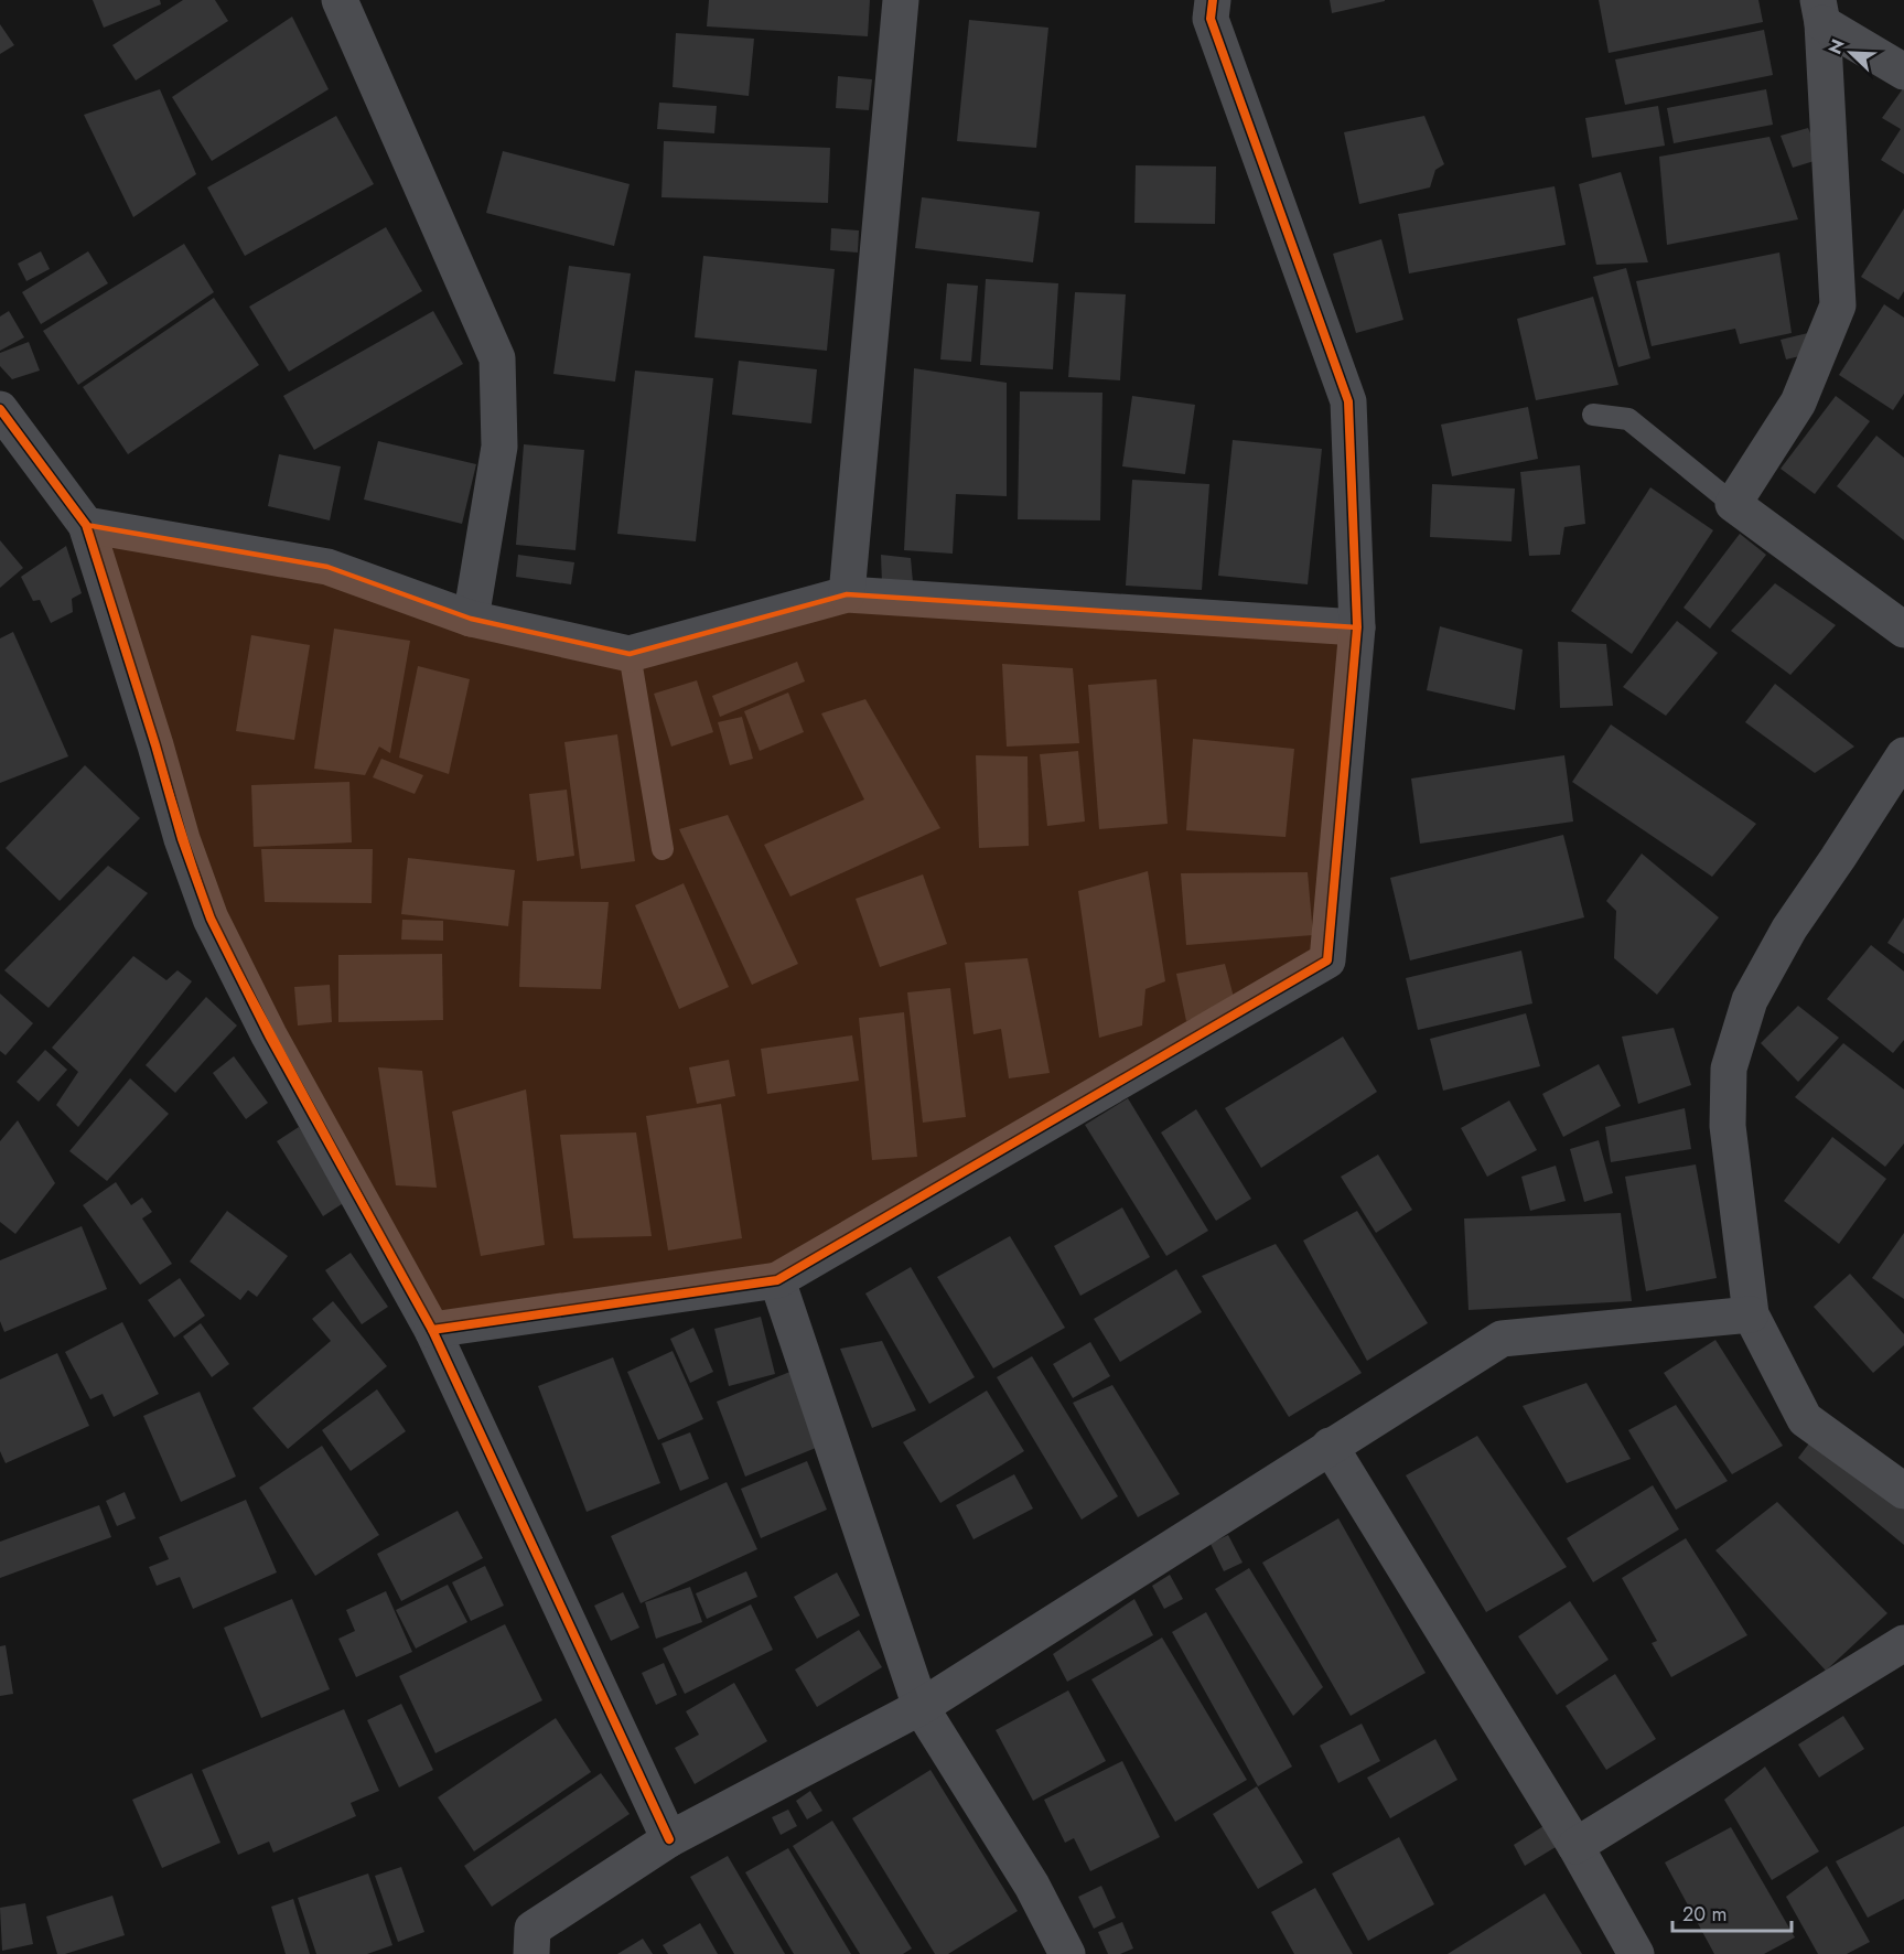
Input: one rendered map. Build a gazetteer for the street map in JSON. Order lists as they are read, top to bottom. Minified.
{"scale_bar":"20 m","north":"top left"}
